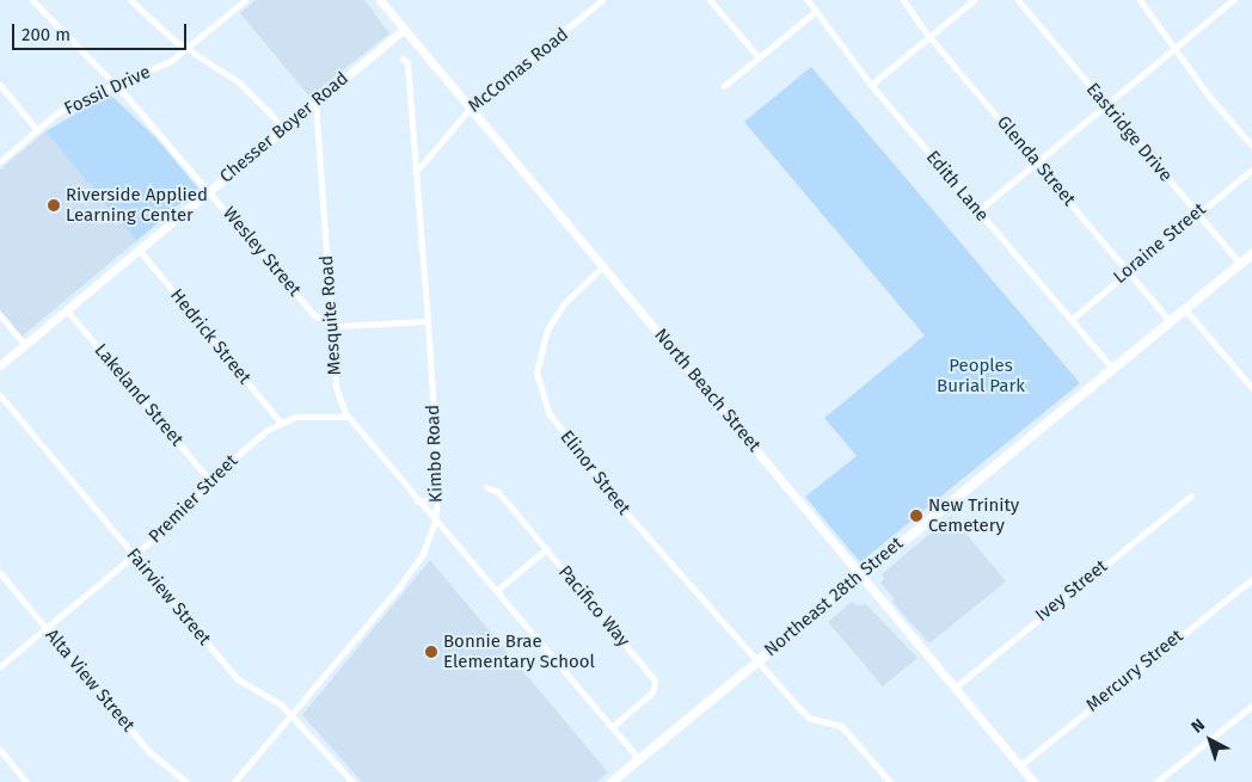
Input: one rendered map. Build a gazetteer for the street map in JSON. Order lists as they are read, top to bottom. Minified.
{"streets":{"main road":["Chesser Boyer Road","North Beach Street","Northeast 28th Street"],"street":["McComas Road","Fossil Drive","Eastridge Drive","Glenda Street","Edith Lane","Loraine Street","Wesley Street","Mesquite Road","Hedrick Street","Lakeland Street","Kimbo Road","Elinor Street","Premier Street","Ivey Street","Fairview Street","Pacifico Way","Mercury Street","Alta View Street"]},"crossings":[["McComas Road","North Beach Street"],["McComas Road","Kimbo Road"],["Fossil Drive","Wesley Street"],["Chesser Boyer Road","Wesley Street"],["Chesser Boyer Road","Mesquite Road"],["Chesser Boyer Road","Hedrick Street"],["Chesser Boyer Road","North Beach Street"],["Chesser Boyer Road","Lakeland Street"],["Eastridge Drive","Loraine Street"],["Eastridge Drive","Northeast 28th Street"],["Glenda Street","Loraine Street"],["Glenda Street","Northeast 28th Street"],["Edith Lane","Loraine Street"],["Edith Lane","Northeast 28th Street"],["Wesley Street","Mesquite Road"],["Mesquite Road","Kimbo Road"],["Mesquite Road","Premier Street"],["Mesquite Road","Northeast 28th Street"],["Mesquite Road","Pacifico Way"],["Hedrick Street","Premier Street"],["North Beach Street","Elinor Street"],["North Beach Street","Ivey Street"],["North Beach Street","Northeast 28th Street"],["North Beach Street","Mercury Street"],["Lakeland Street","Premier Street"],["Kimbo Road","Fairview Street"],["Elinor Street","Northeast 28th Street"],["Premier Street","Fairview Street"],["Premier Street","Alta View Street"]],"parks":["Peoples Burial Park"],"places":["Riverside Applied Learning Center","New Trinity Cemetery","Bonnie Brae Elementary School"],"scale_bar":"200 m","north":"top left"}
